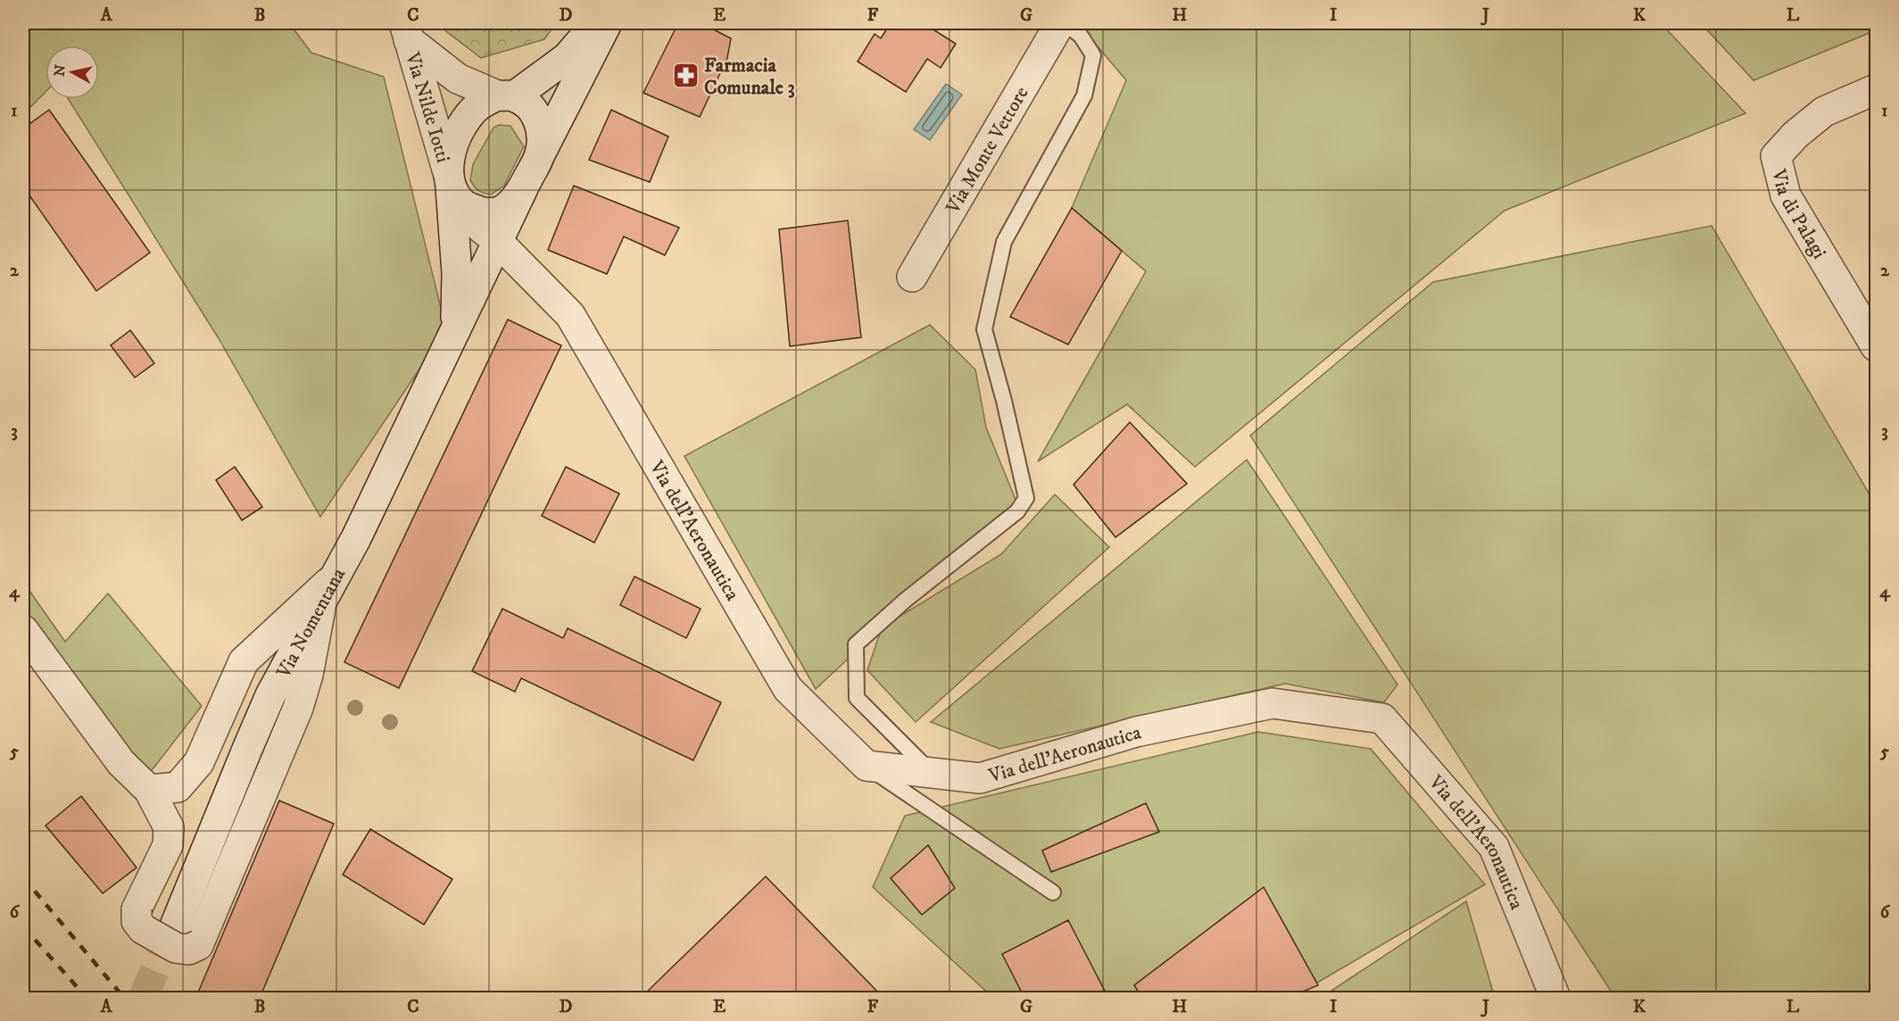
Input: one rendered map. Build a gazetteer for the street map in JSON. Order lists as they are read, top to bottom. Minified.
{"streets":{"street":["Via Nilde Iotti","Via Monte Vettore","Via di Palagi","Via dell'Aeronautica","Via Nomentana"]},"crossings":[["Via Nilde Iotti","Via dell'Aeronautica"],["Via Nilde Iotti","Via Nomentana"],["Via dell'Aeronautica","Via Nomentana"]],"places":{"pharmacy":["Farmacia Comunale 3"]},"north":"left","grid":{"columns":["A","B","C","D","E","F","G","H","I","J","K","L"],"rows":["1","2","3","4","5","6"]}}
